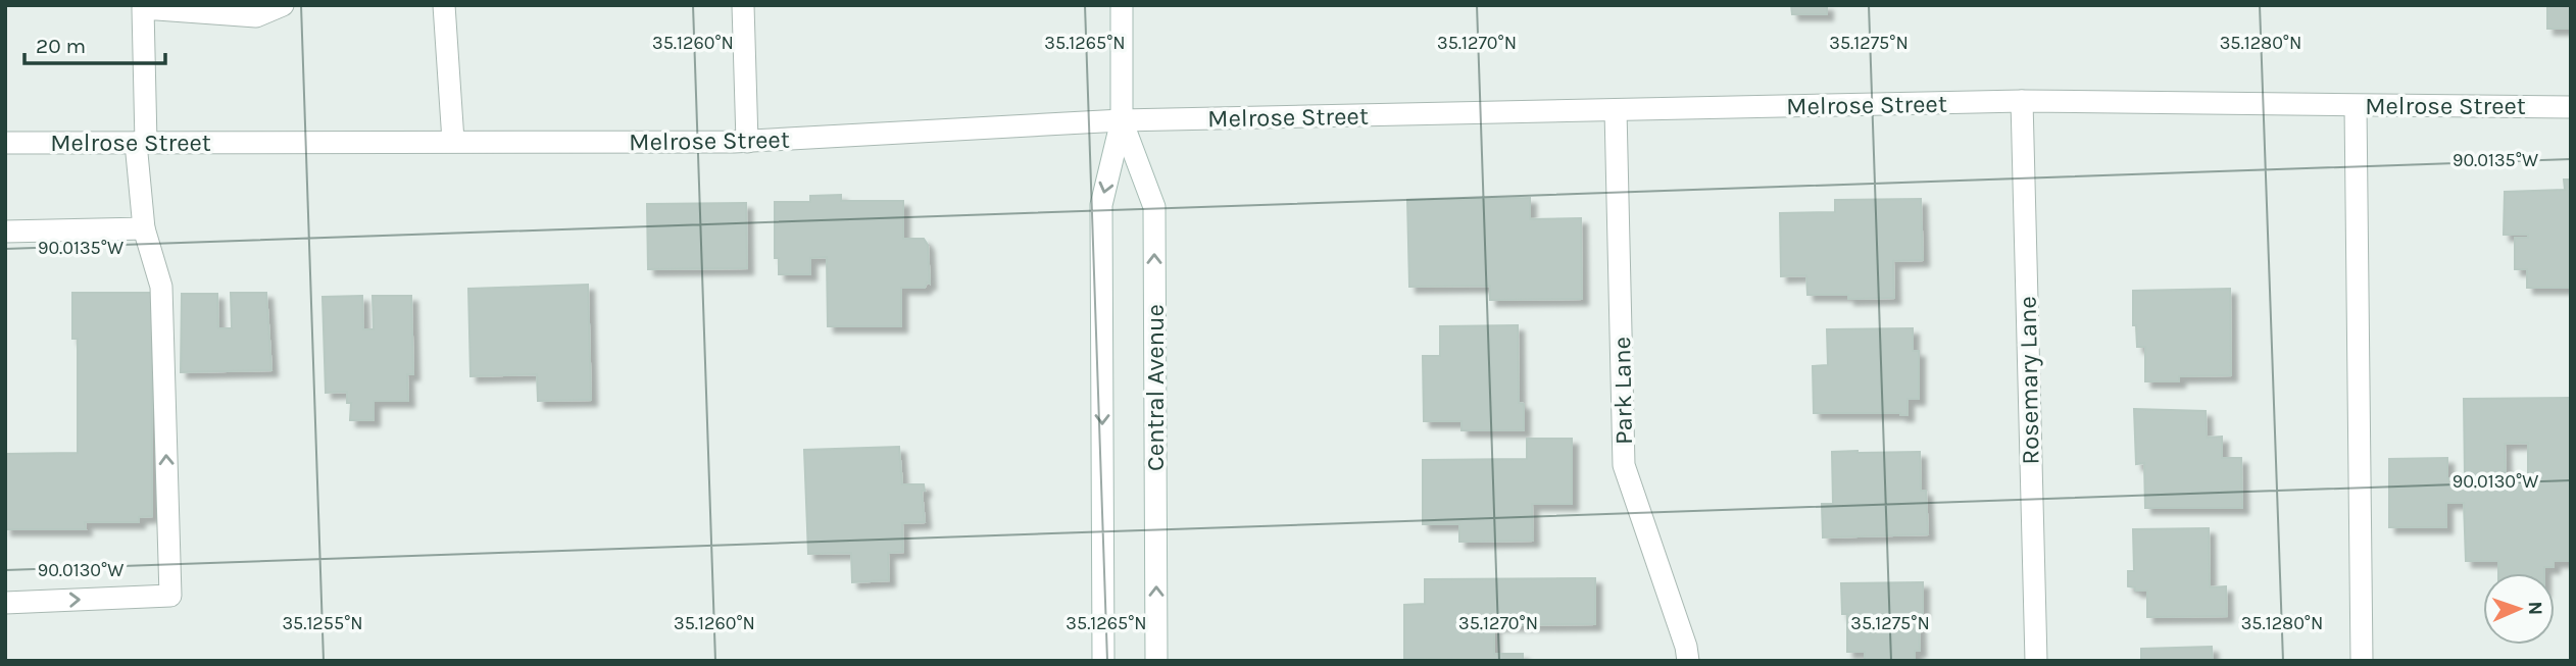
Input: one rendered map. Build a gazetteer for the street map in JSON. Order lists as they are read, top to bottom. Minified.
{"streets":{"street":["Melrose Street","Rosemary Lane","Central Avenue","Park Lane"]},"crossings":[["Melrose Street","Rosemary Lane"],["Melrose Street","Central Avenue"],["Melrose Street","Park Lane"]],"scale_bar":"20 m","north":"right","coordinates":["35.1260°N","35.1265°N","35.1270°N","35.1275°N","35.1280°N","90.0135°W","90.0130°W","35.1255°N"]}
